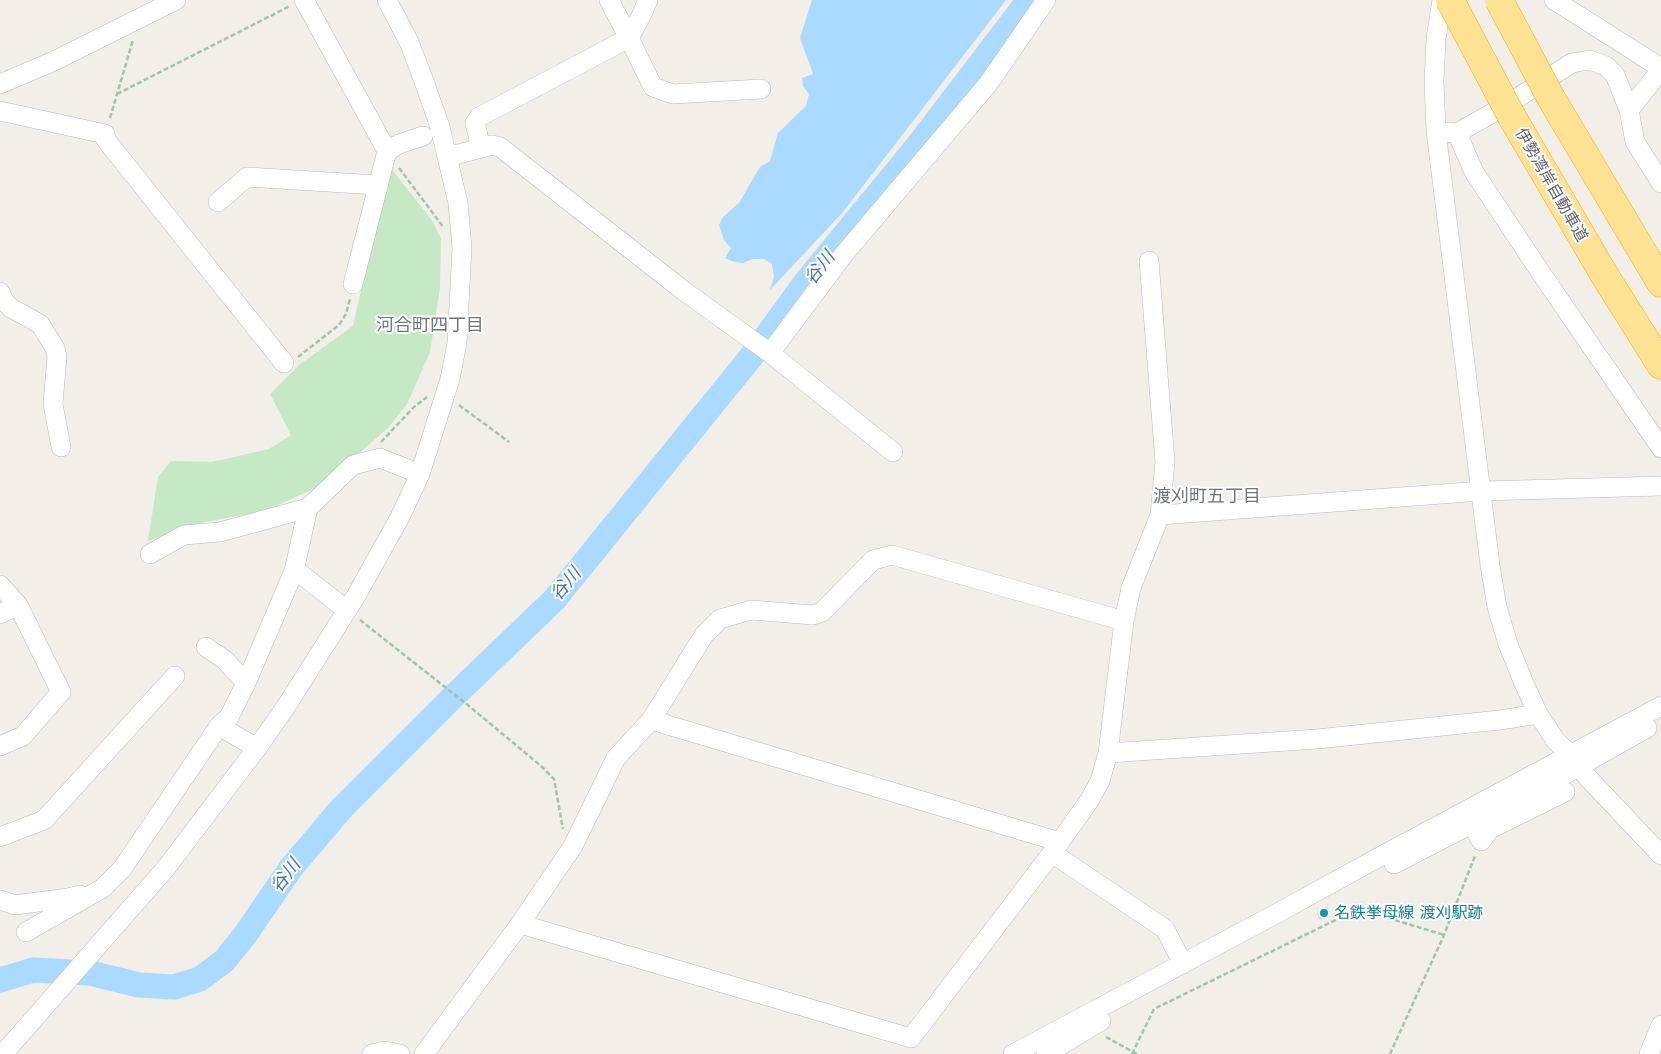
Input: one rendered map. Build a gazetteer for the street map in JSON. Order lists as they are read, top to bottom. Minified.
{"streets":{"highway":["伊勢湾岸自動車道"]},"districts":["河合町四丁目","渡刈町五丁目"],"water":["谷川"],"places":["名鉄挙母線 渡刈駅跡"]}
